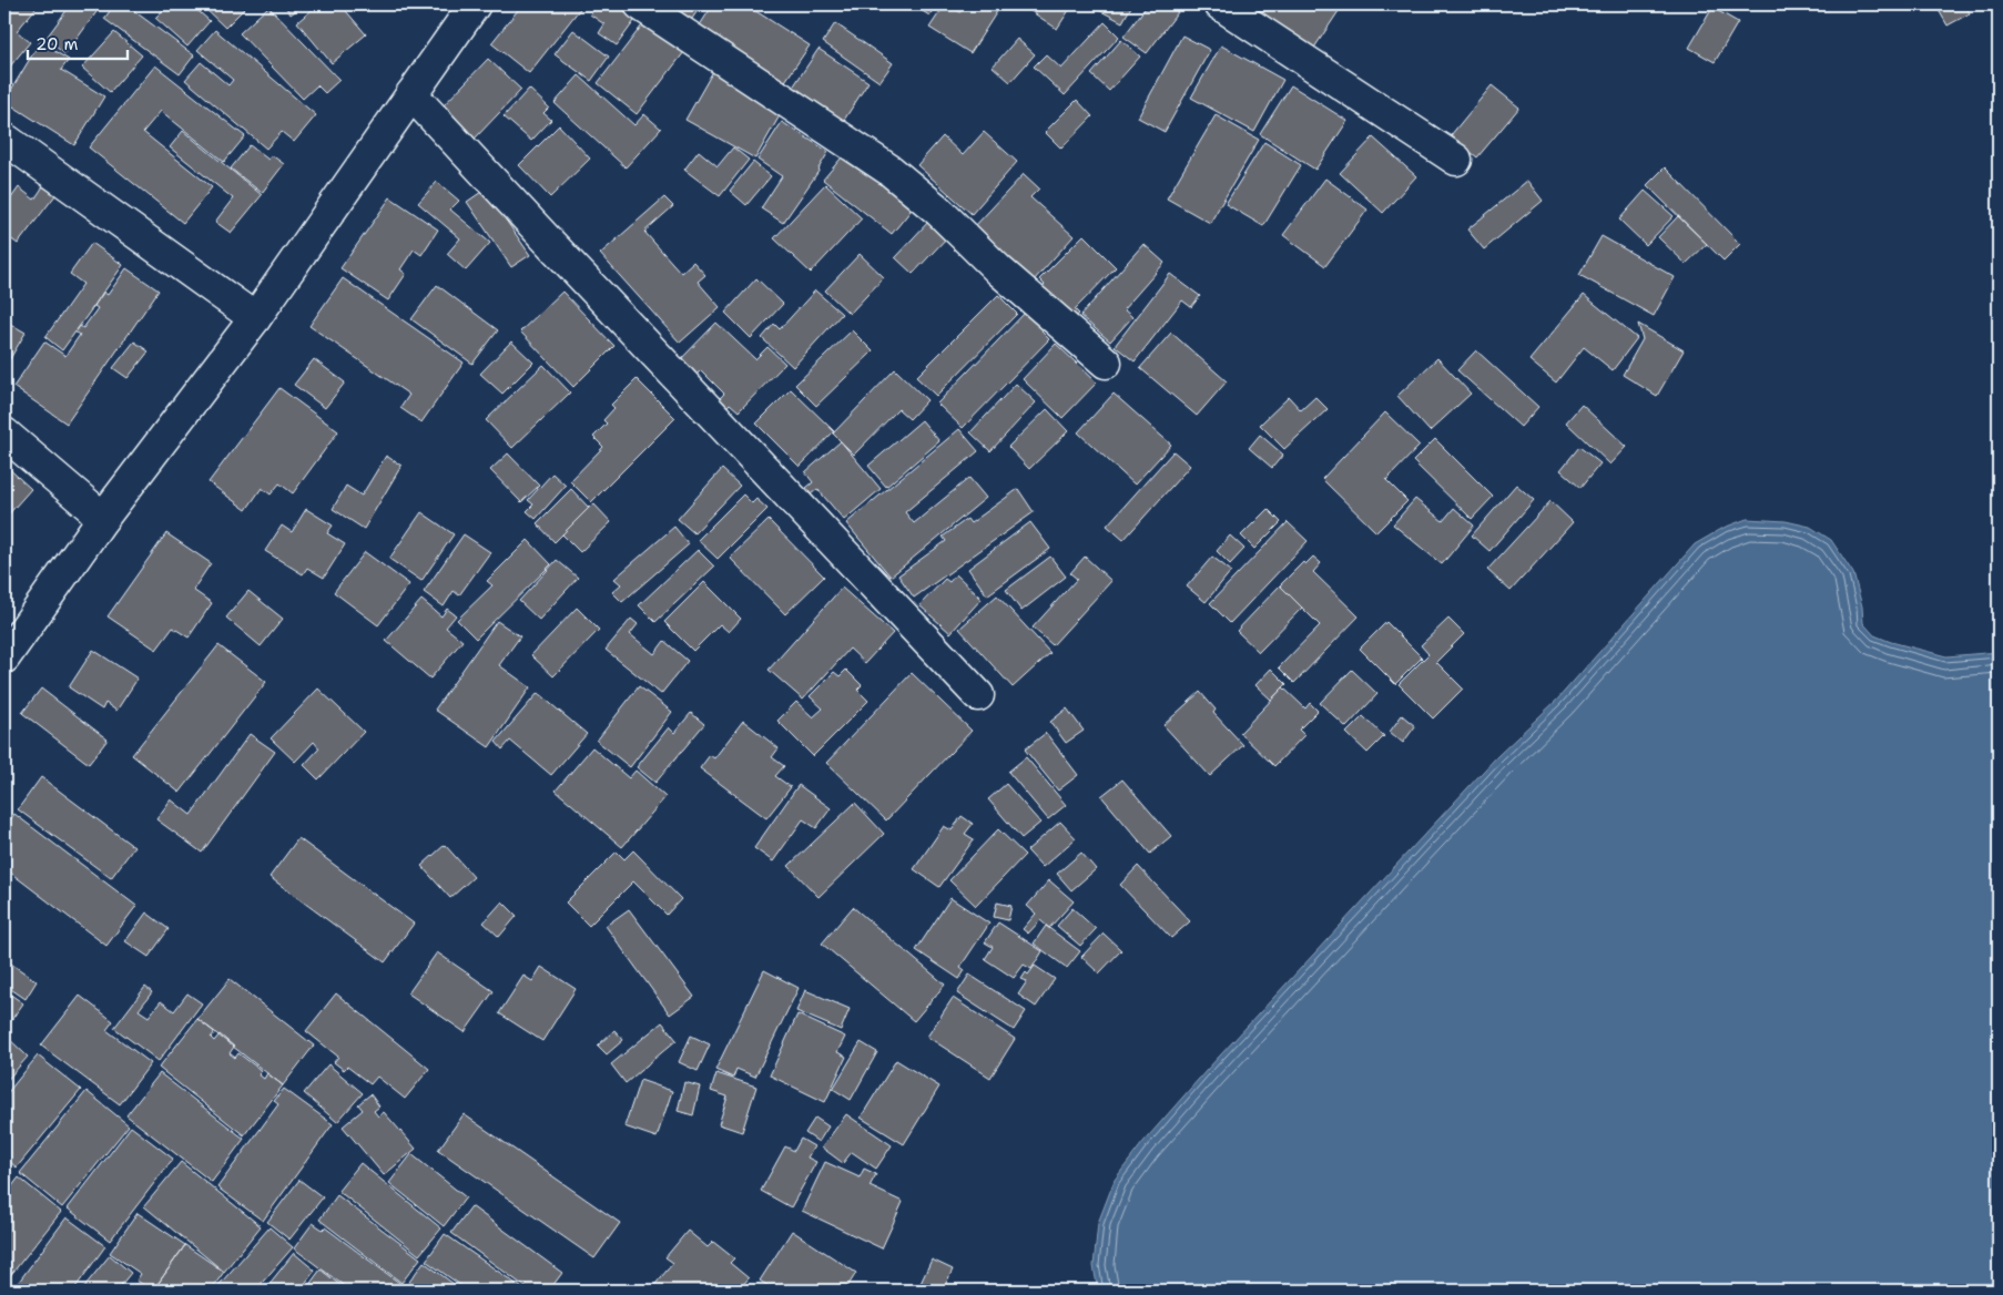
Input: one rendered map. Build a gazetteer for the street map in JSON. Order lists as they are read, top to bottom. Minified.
{"scale_bar":"20 m"}
